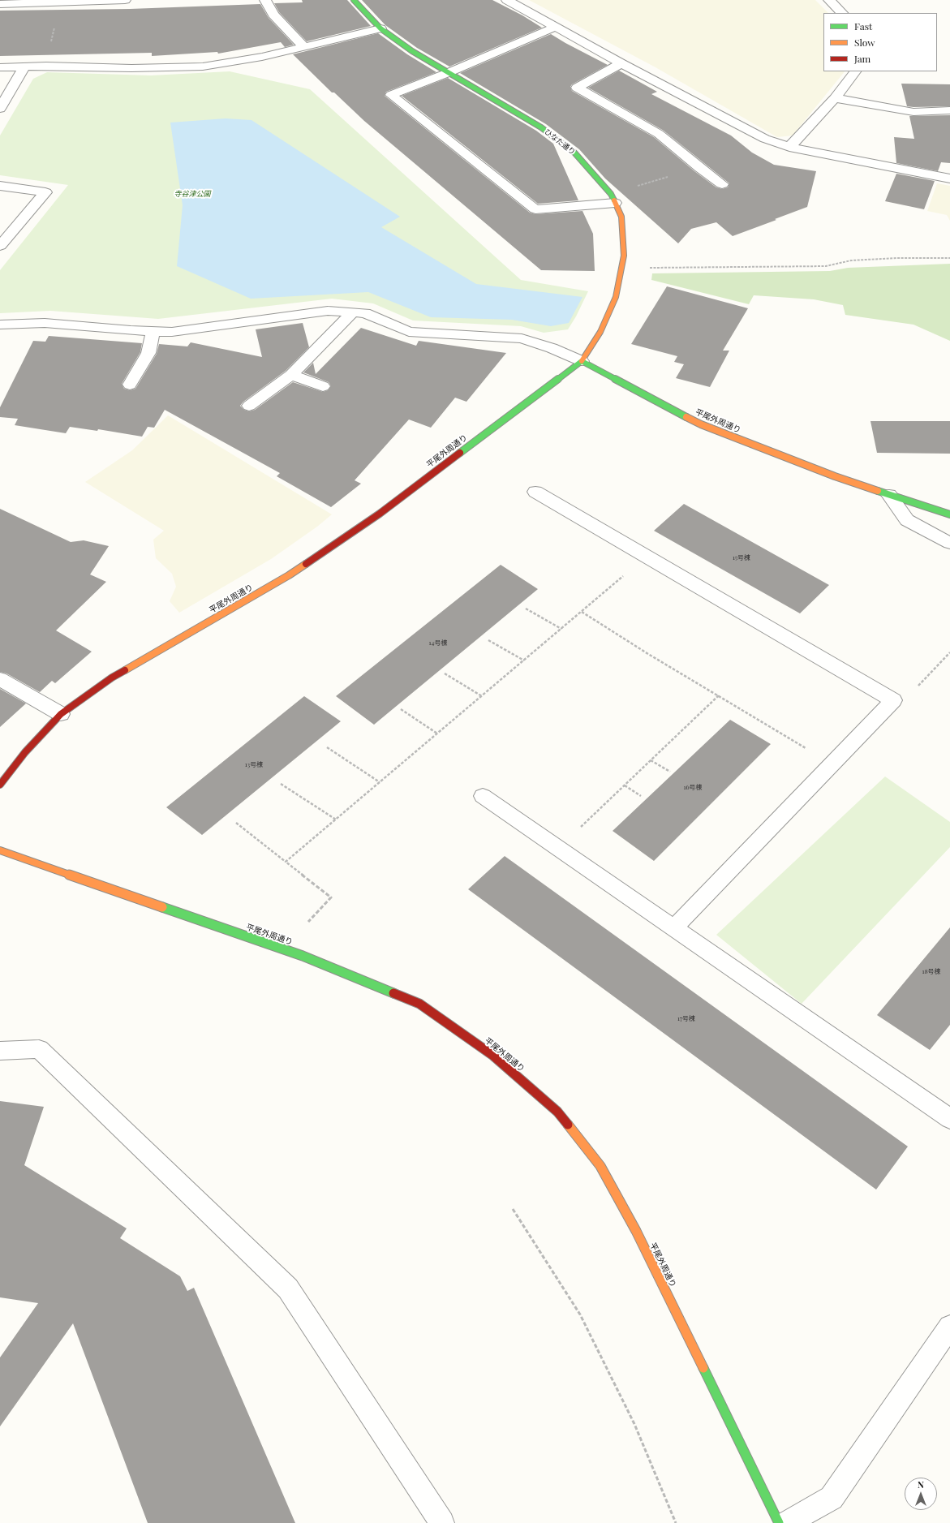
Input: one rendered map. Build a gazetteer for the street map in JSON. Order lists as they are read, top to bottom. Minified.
{"streets":{"street":["ひなた通り","平尾外周通り"]},"crossings":[["ひなた通り","平尾外周通り"]],"parks":["寺谷津公園"],"house_numbers":["15号棟","14号棟","13号棟","16号棟","18号棟","17号棟"],"legend":["Fast","Slow","Jam"],"north":"top"}
